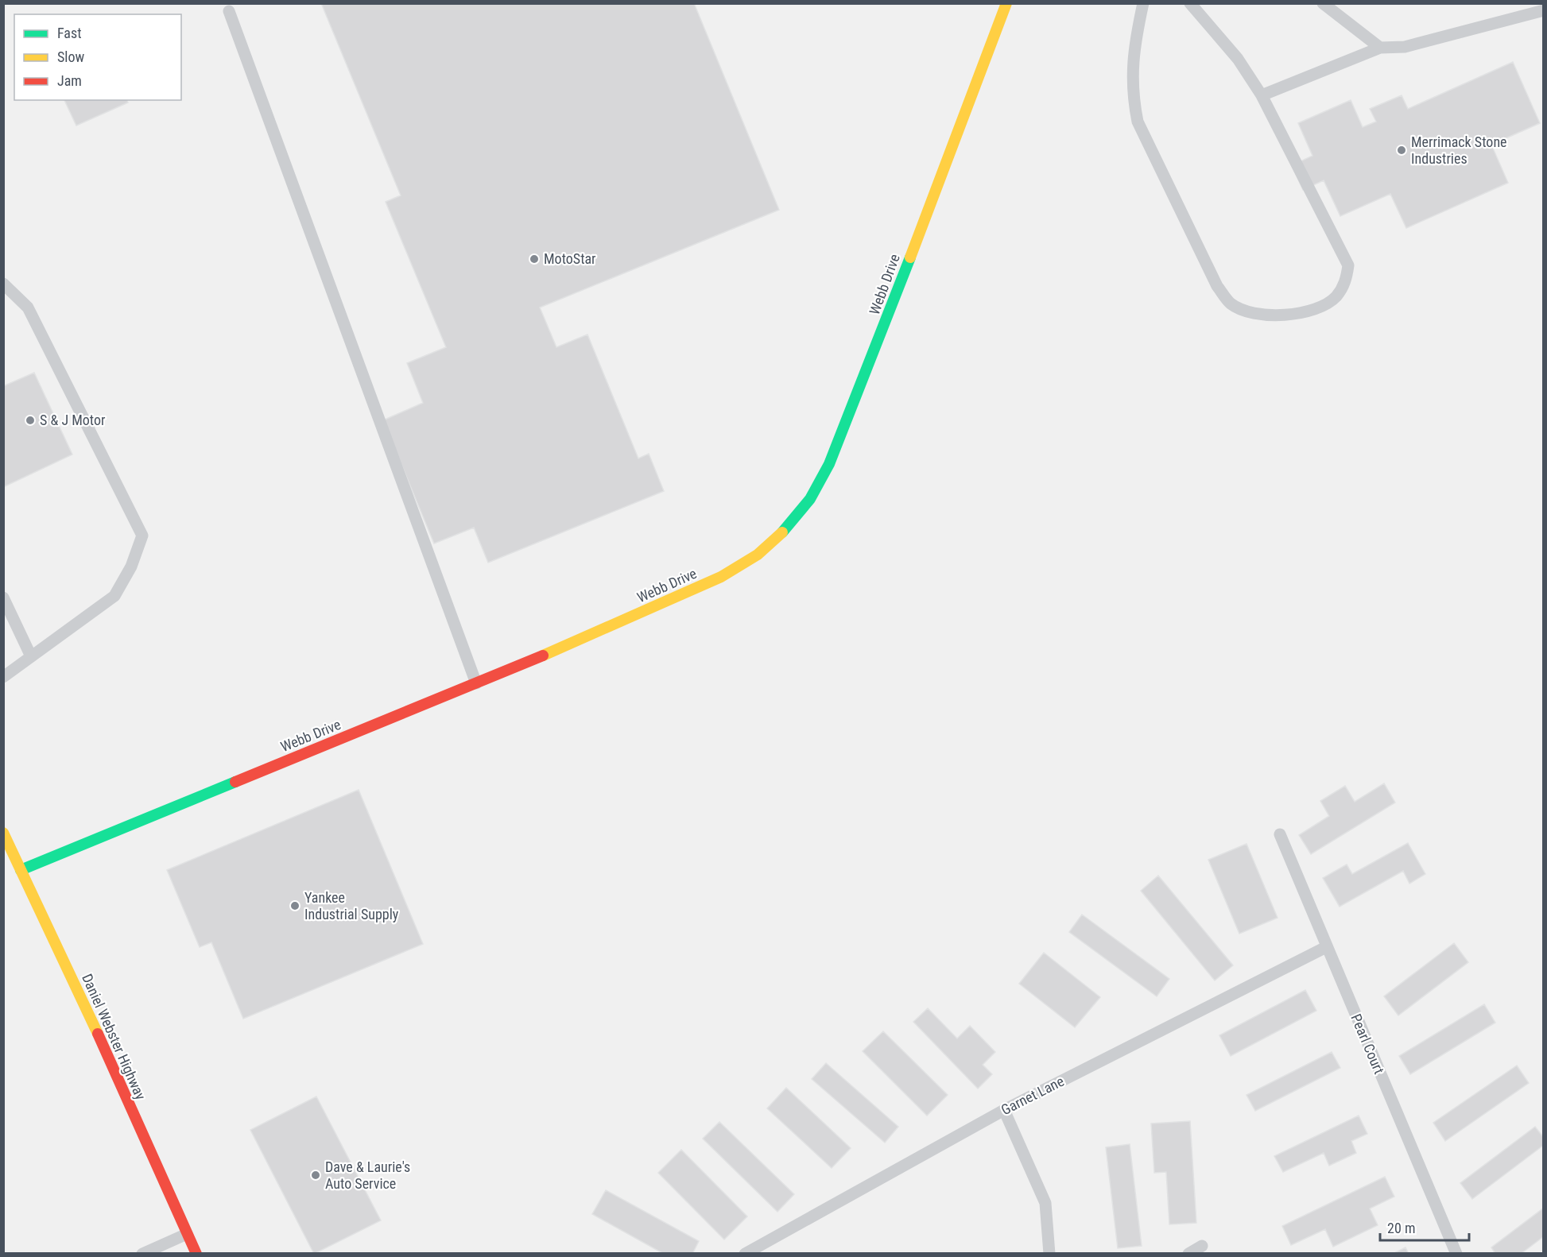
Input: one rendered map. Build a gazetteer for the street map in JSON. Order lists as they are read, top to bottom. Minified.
{"streets":{"street":["Webb Drive","Daniel Webster Highway"],"lane":["Pearl Court","Garnet Lane"]},"crossings":[["Webb Drive","Daniel Webster Highway"],["Pearl Court","Garnet Lane"]],"places":["Merrimack Stone Industries","MotoStar","S & J Motor","Yankee Industrial Supply","Dave & Laurie's Auto Service"],"legend":["Fast","Slow","Jam"],"scale_bar":"20 m"}
